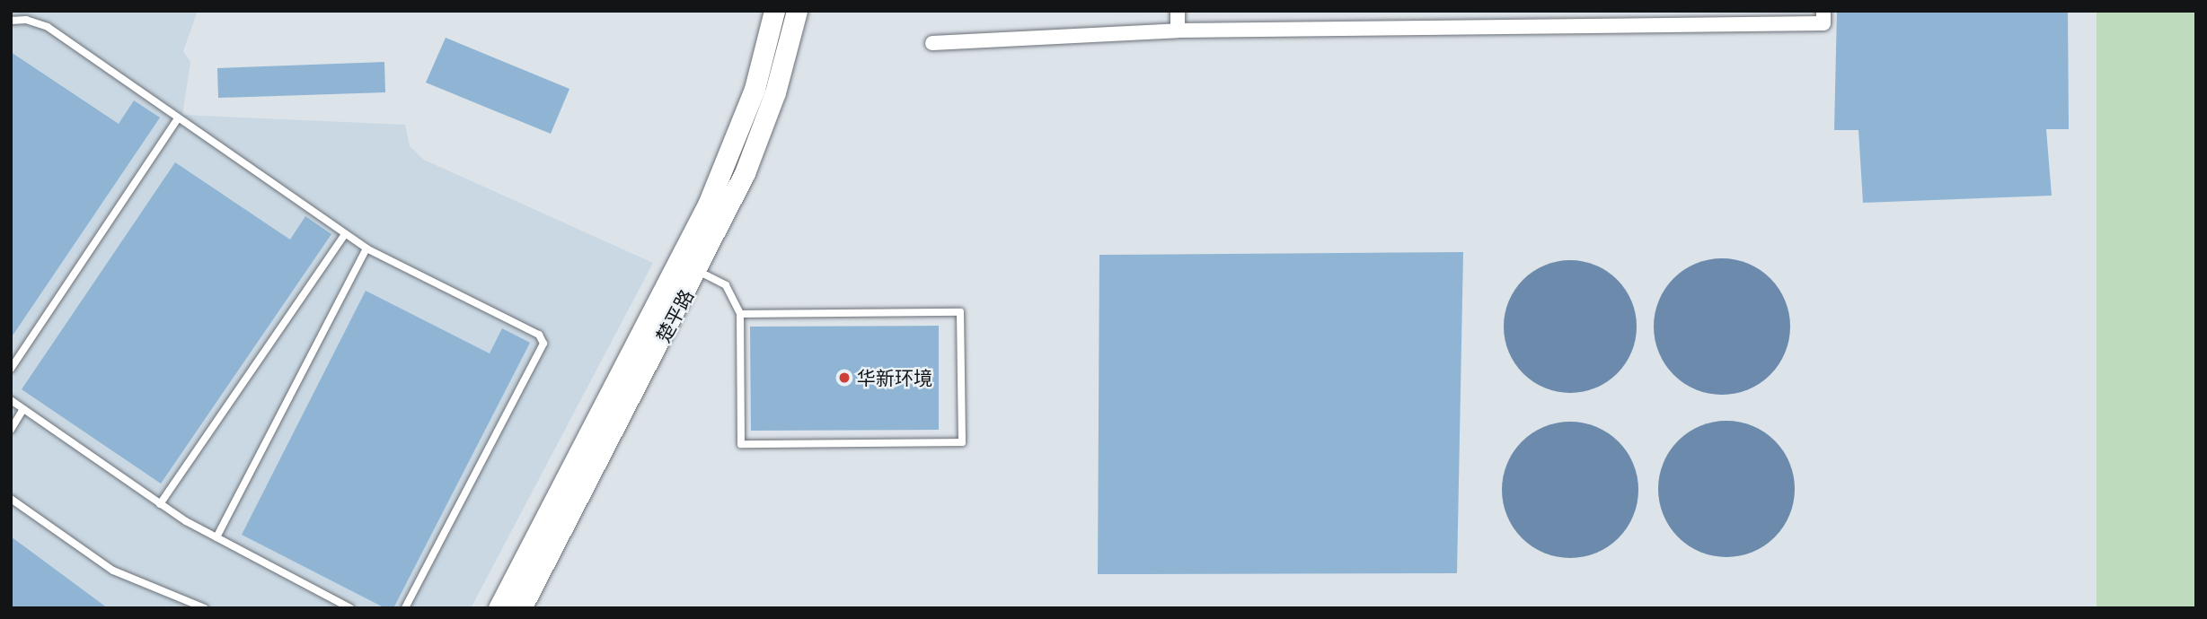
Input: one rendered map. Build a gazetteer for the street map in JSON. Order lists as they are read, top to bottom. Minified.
{"streets":{"main road":["楚平路"]},"places":["华新环境"]}
